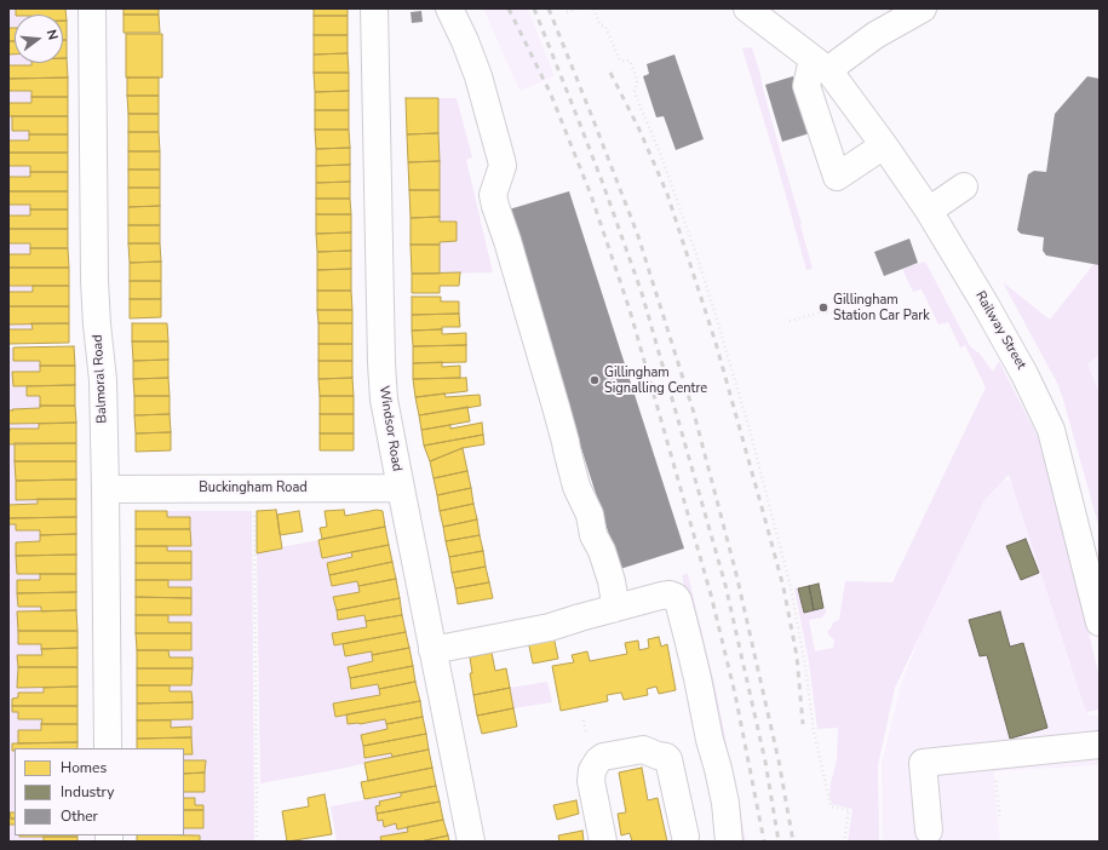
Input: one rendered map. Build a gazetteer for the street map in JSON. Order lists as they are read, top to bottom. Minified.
{"streets":{"street":["Railway Street","Balmoral Road","Windsor Road","Buckingham Road"]},"crossings":[["Balmoral Road","Buckingham Road"],["Windsor Road","Buckingham Road"]],"places":["Gillingham Station Car Park","Gillingham Signalling Centre"],"legend":["Homes","Industry","Other"],"north":"right"}
